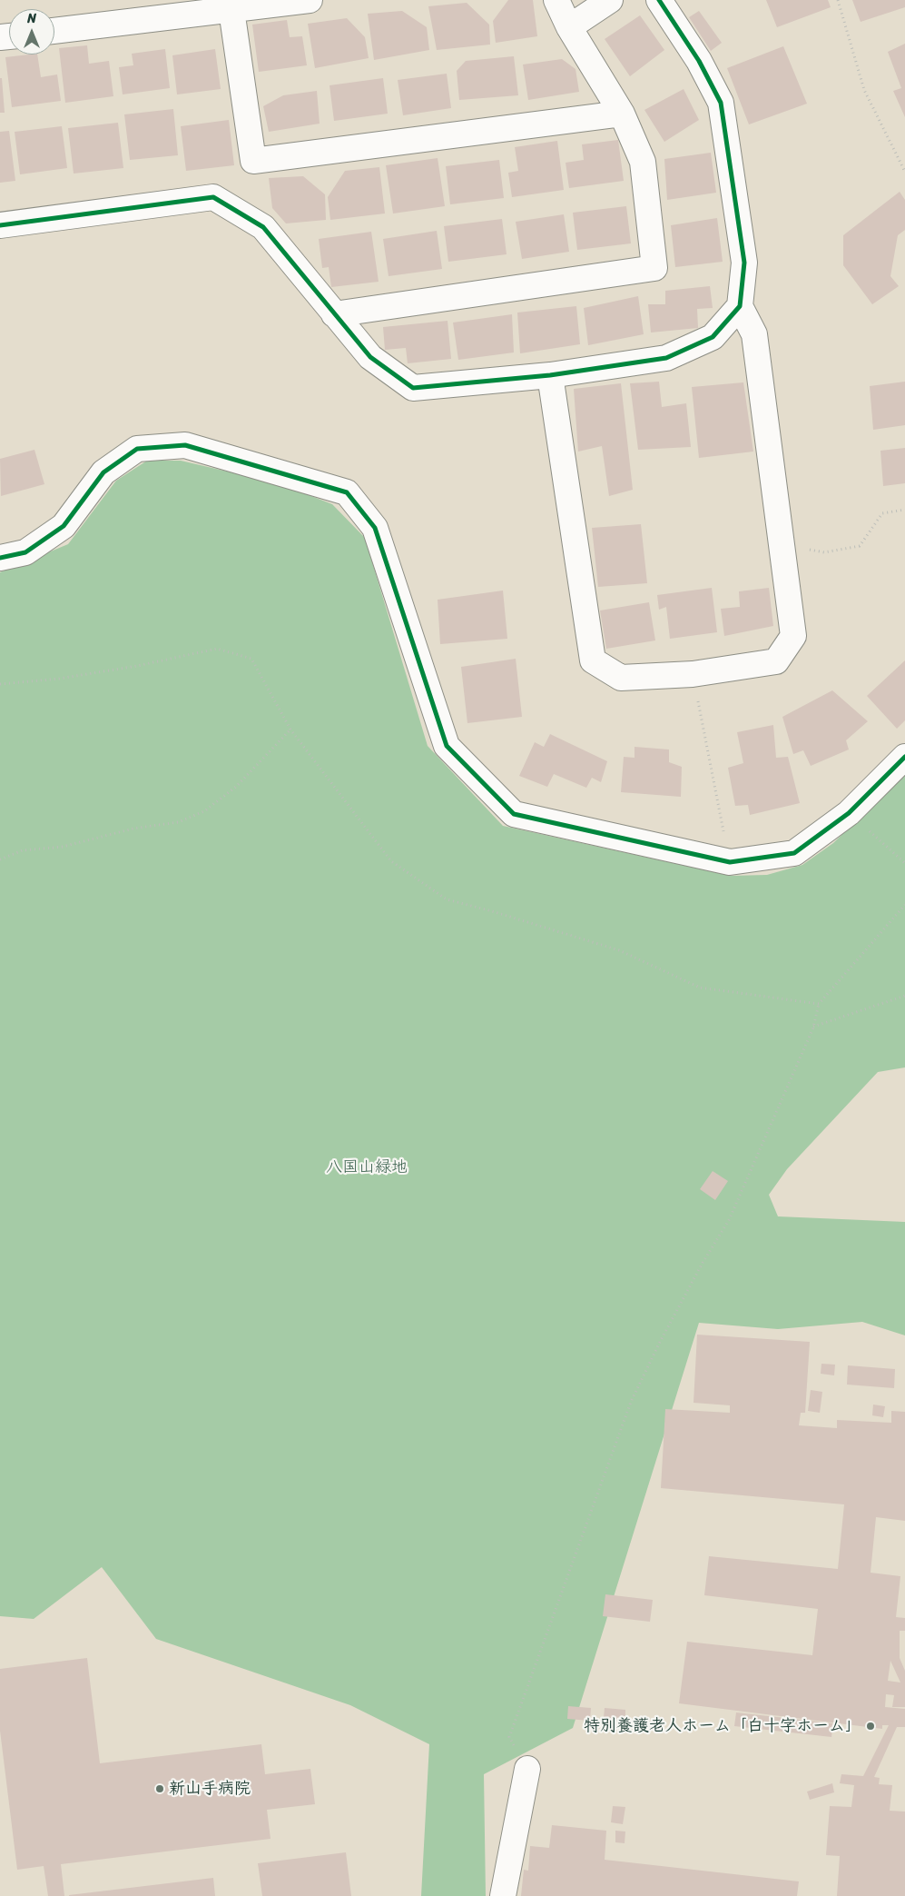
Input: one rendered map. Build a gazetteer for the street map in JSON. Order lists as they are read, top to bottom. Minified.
{"parks":["八国山緑地"],"places":["特別養護老人ホーム「白十字ホーム」","新山手病院"],"north":"top"}
